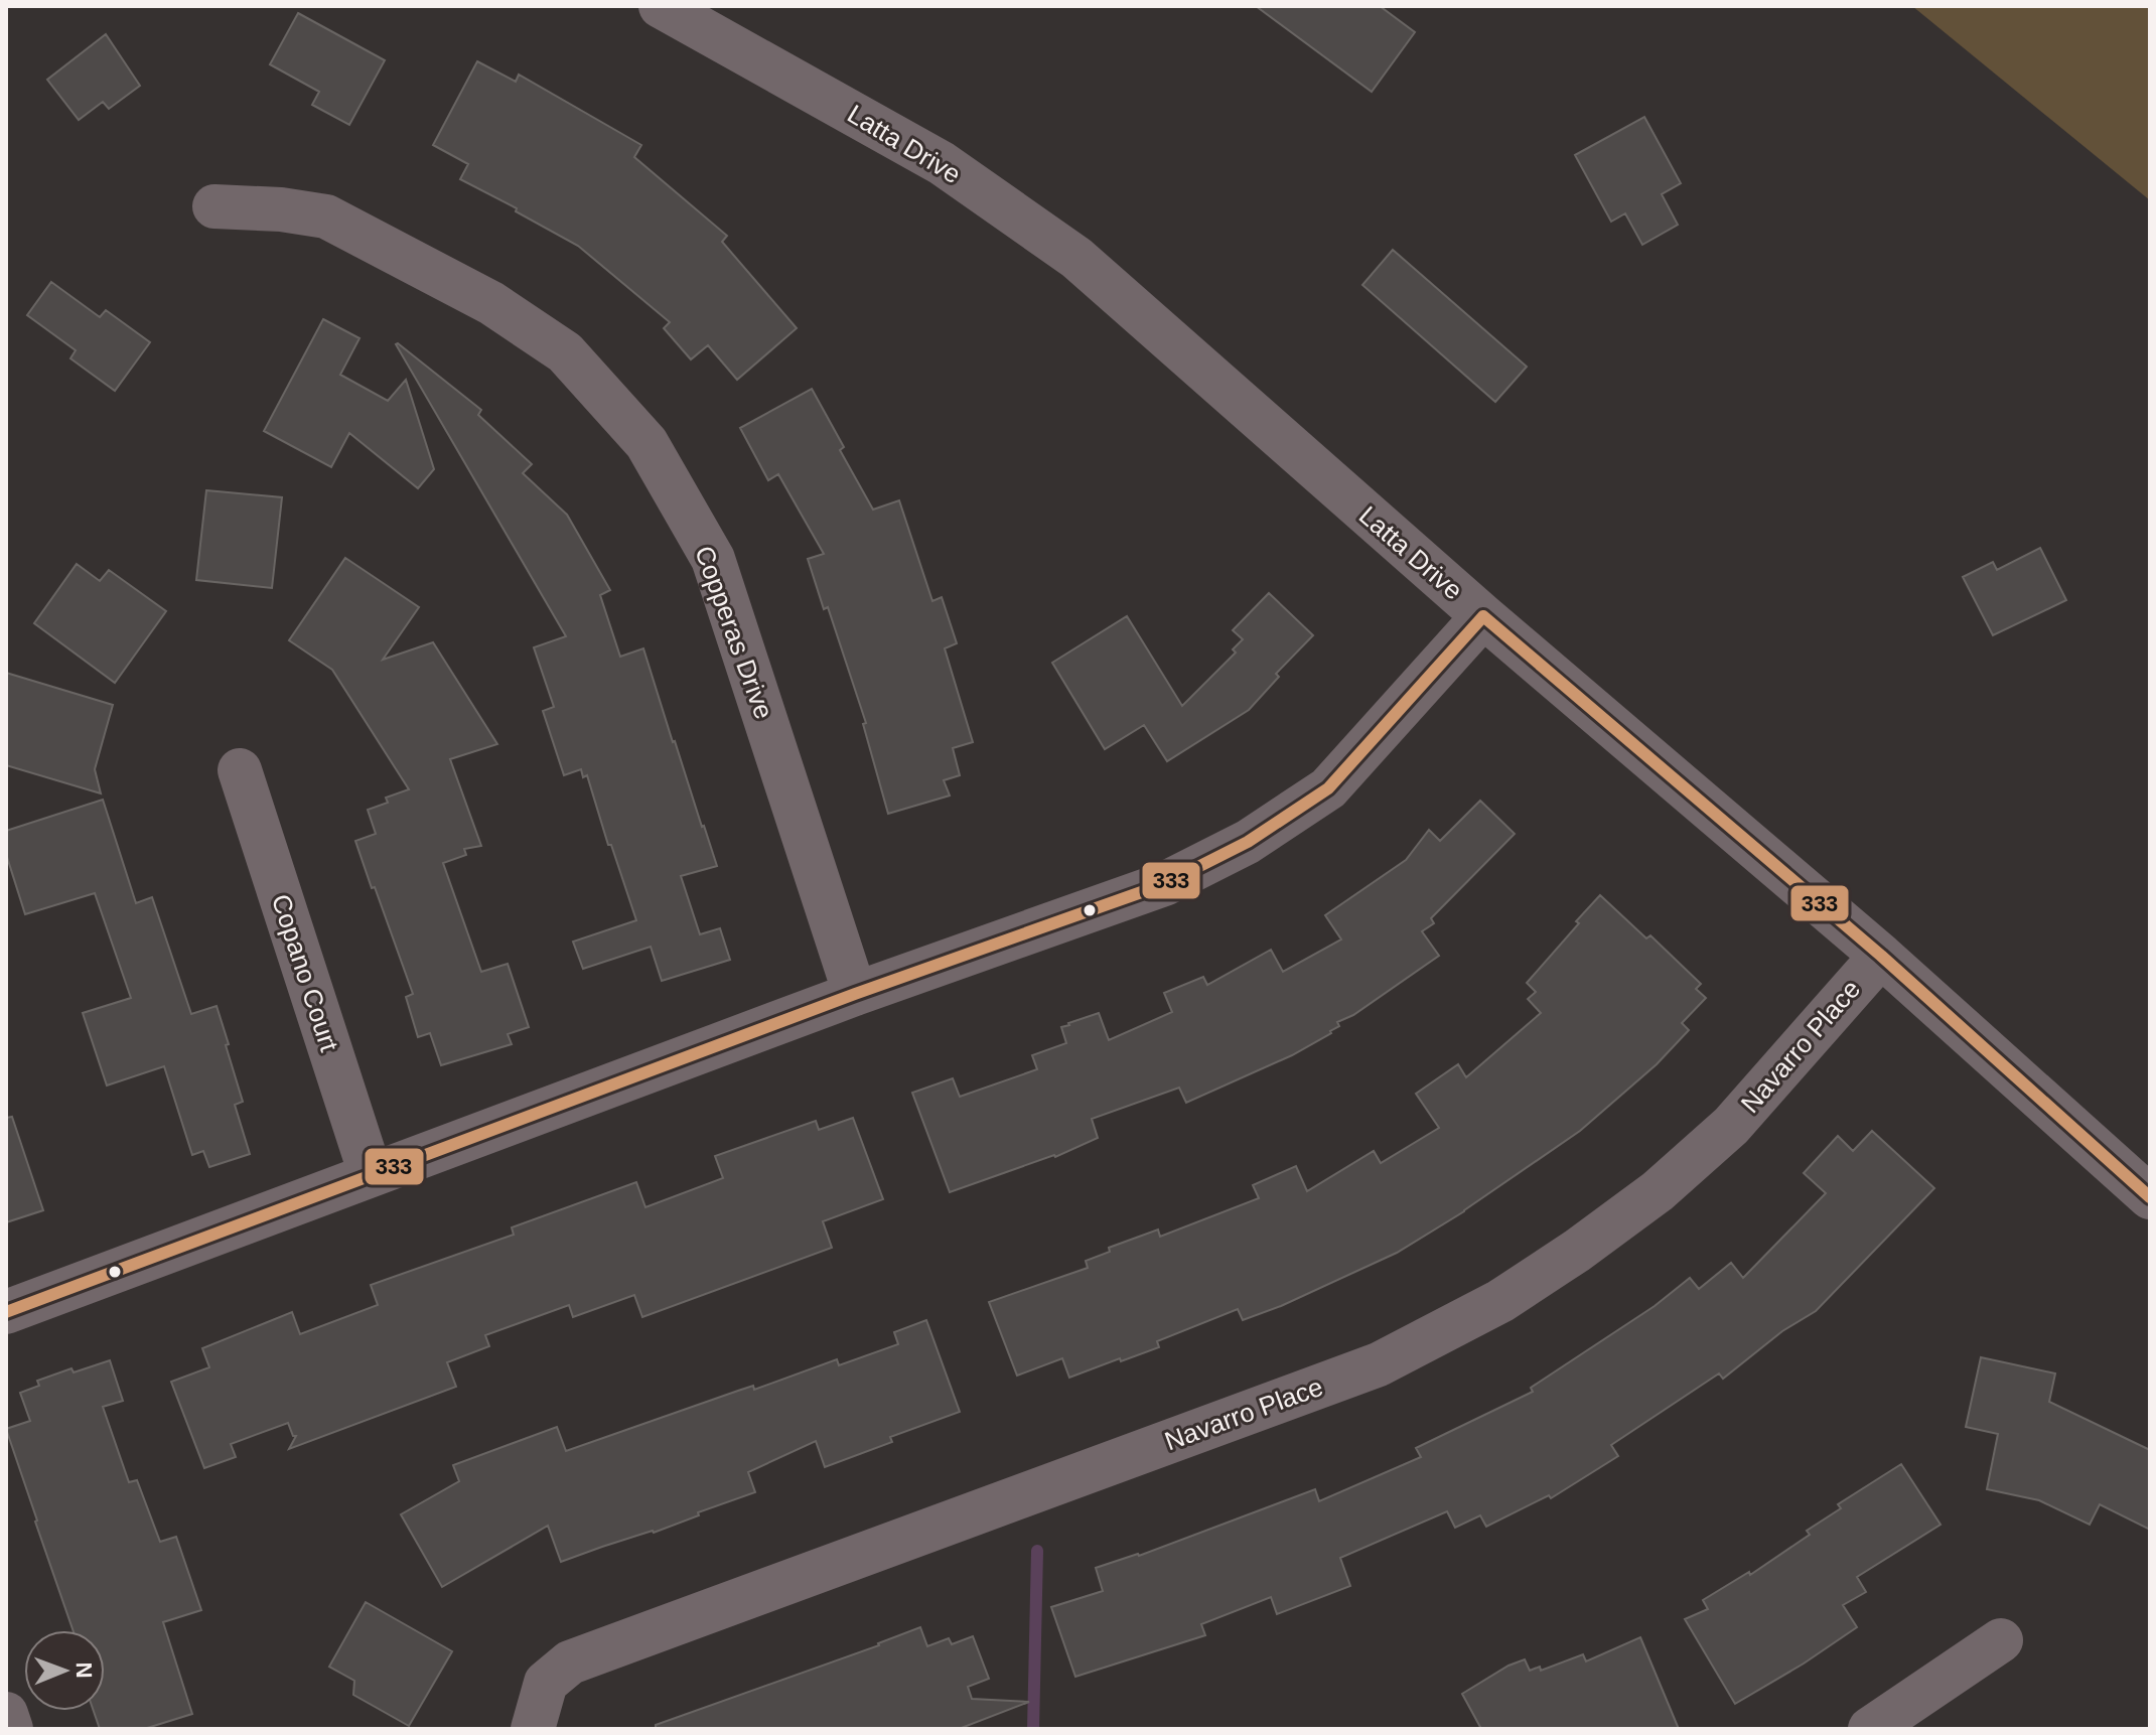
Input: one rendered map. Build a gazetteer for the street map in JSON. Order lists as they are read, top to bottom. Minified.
{"streets":{"street":["Latta Drive","Copperas Drive","Copano Court","Navarro Place"]},"crossings":[["Latta Drive","Navarro Place"]],"lines":["transit line 333"],"north":"right"}
